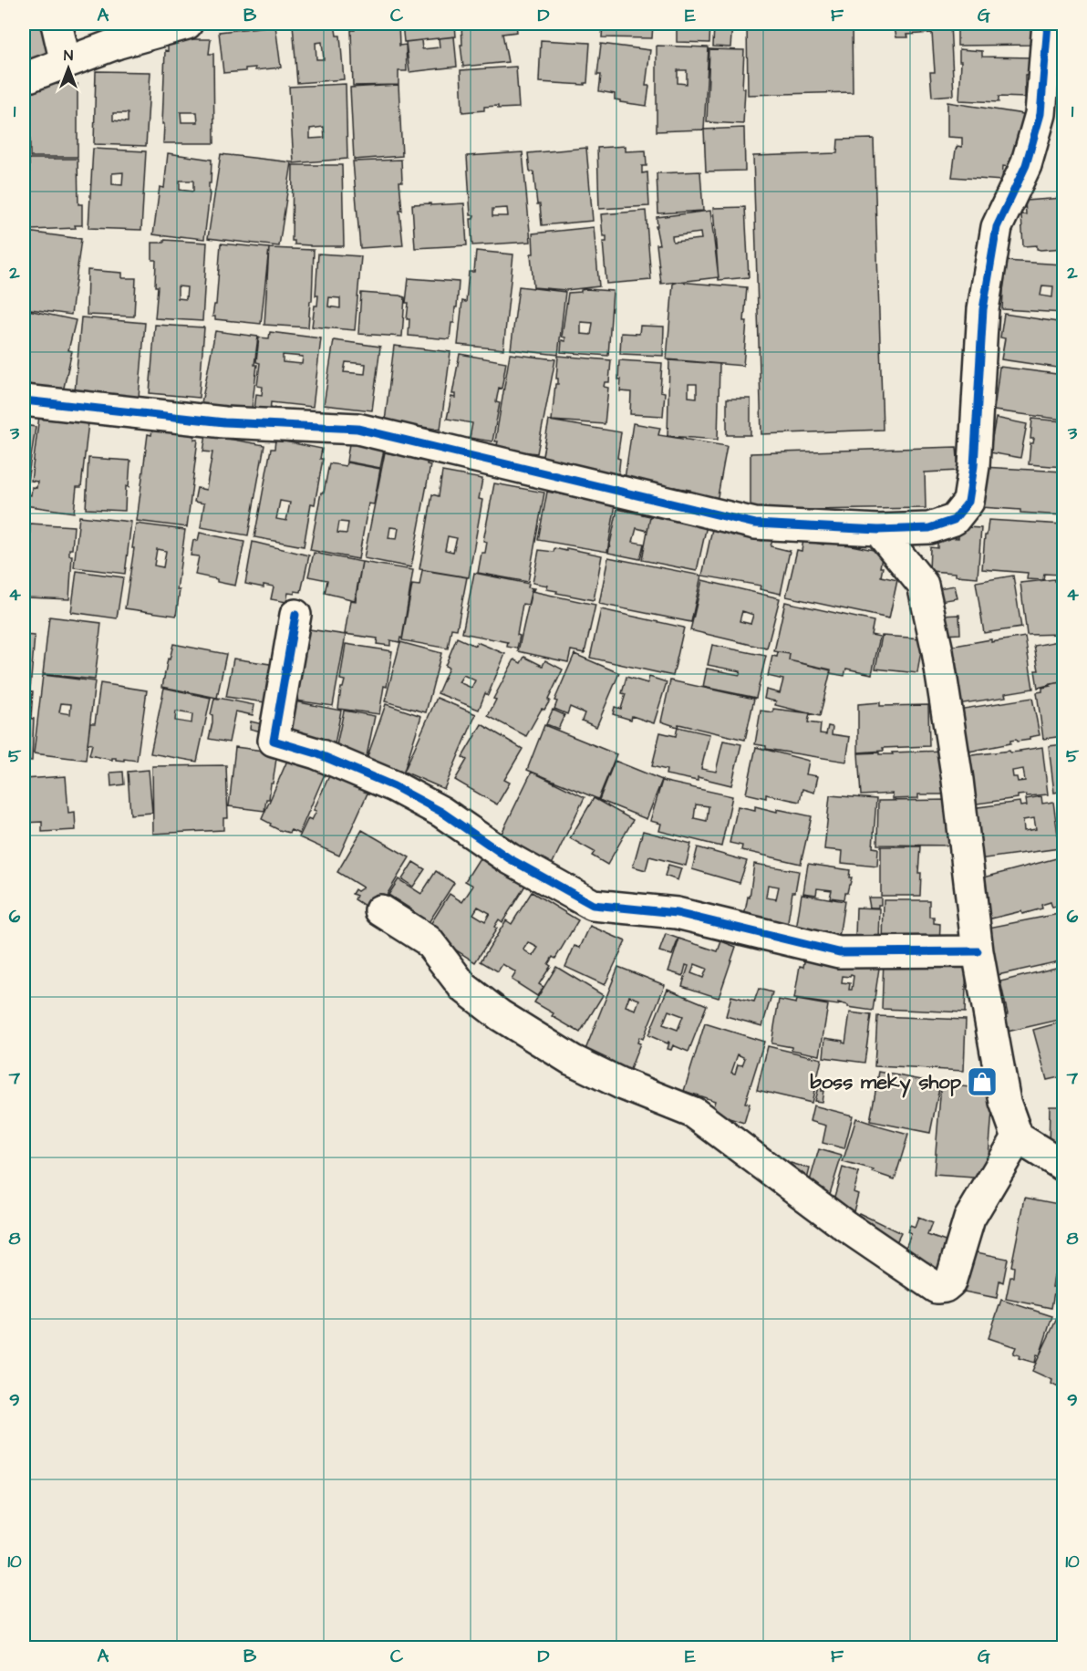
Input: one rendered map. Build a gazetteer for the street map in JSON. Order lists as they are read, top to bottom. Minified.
{"places":{"shop":["boss meky shop"]},"north":"top","grid":{"columns":["A","B","C","D","E","F","G"],"rows":["1","2","3","4","5","6","7","8","9","10"]}}
